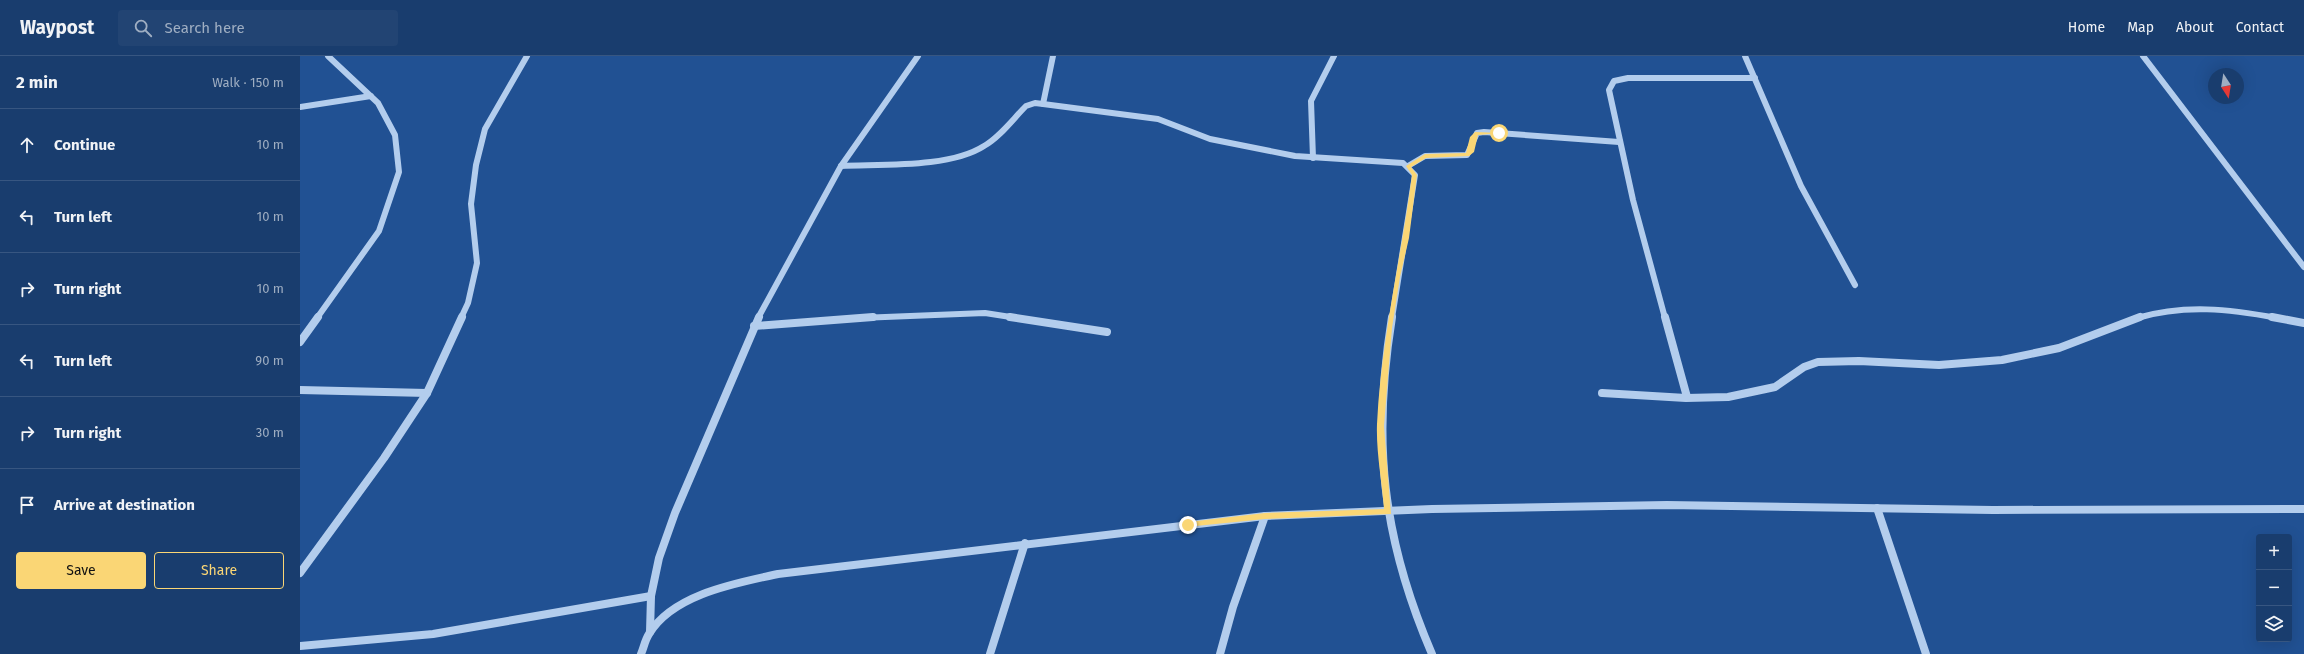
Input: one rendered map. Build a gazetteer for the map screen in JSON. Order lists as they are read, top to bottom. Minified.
{"north":"bottom","page":{"header":"Waypost","search":"Search here","nav":["Home","Map","About","Contact"],"heading":["2 min","Walk · 150 m"],"list":[["Continue","10 m"],["Turn left","10 m"],["Turn right","10 m"],["Turn left","90 m"],["Turn right","30 m"],"Arrive at destination"],"map_buttons":["+","−"],"buttons":["Save","Share"]}}
